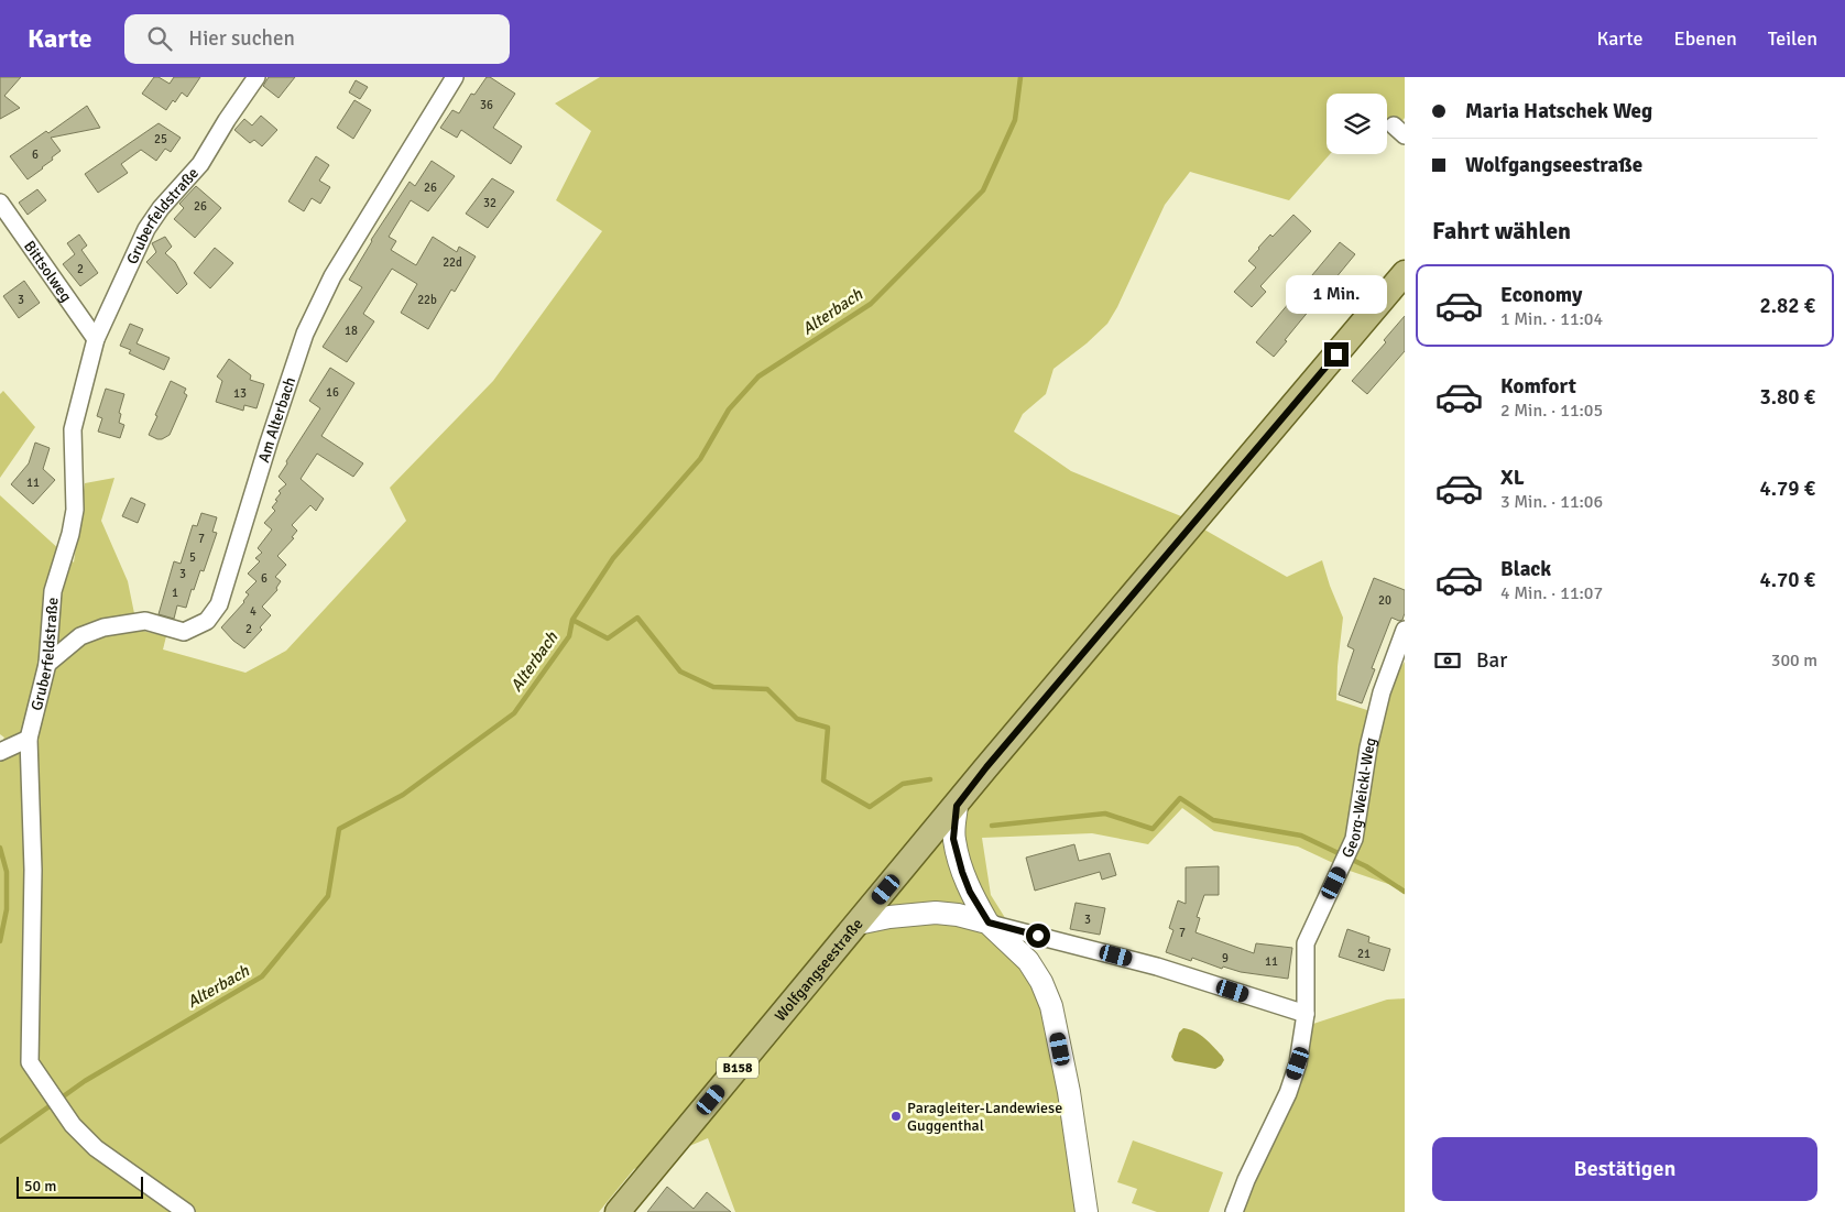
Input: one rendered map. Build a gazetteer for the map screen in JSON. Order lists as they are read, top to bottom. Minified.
{"streets":{"main road":["Wolfgangseestraße","B158"],"street":["Gruberfeldstraße","Bittsolweg","Am Alterbach","Georg-Weickl-Weg"]},"crossings":[["Gruberfeldstraße","Bittsolweg"],["Gruberfeldstraße","Am Alterbach"]],"water":["Alterbach"],"places":["Paragleiter-Landewiese Guggenthal"],"house_numbers":["36","25","6","26","32","26","22d","2","3","22b","18","16","13","11","7","5","3","6","1","20","4","2","3","7","21","9","11"],"scale_bar":"50 m","page":{"header":"Karte","search":"Hier suchen","nav":["Karte","Ebenen","Teilen"],"banner":["Maria Hatschek Weg","Wolfgangseestraße"],"heading":"Fahrt wählen","list":[{"name":"Economy","note":"1 Min. · 11:04","value":"2.82 €"},{"name":"Komfort","note":"2 Min. · 11:05","value":"3.80 €"},{"name":"XL","note":"3 Min. · 11:06","value":"4.79 €"},{"name":"Black","note":"4 Min. · 11:07","value":"4.70 €"}],"bubble":"1 Min.","pay":["Bar","300 m"],"buttons":"Bestätigen","scale":"50 m"}}
